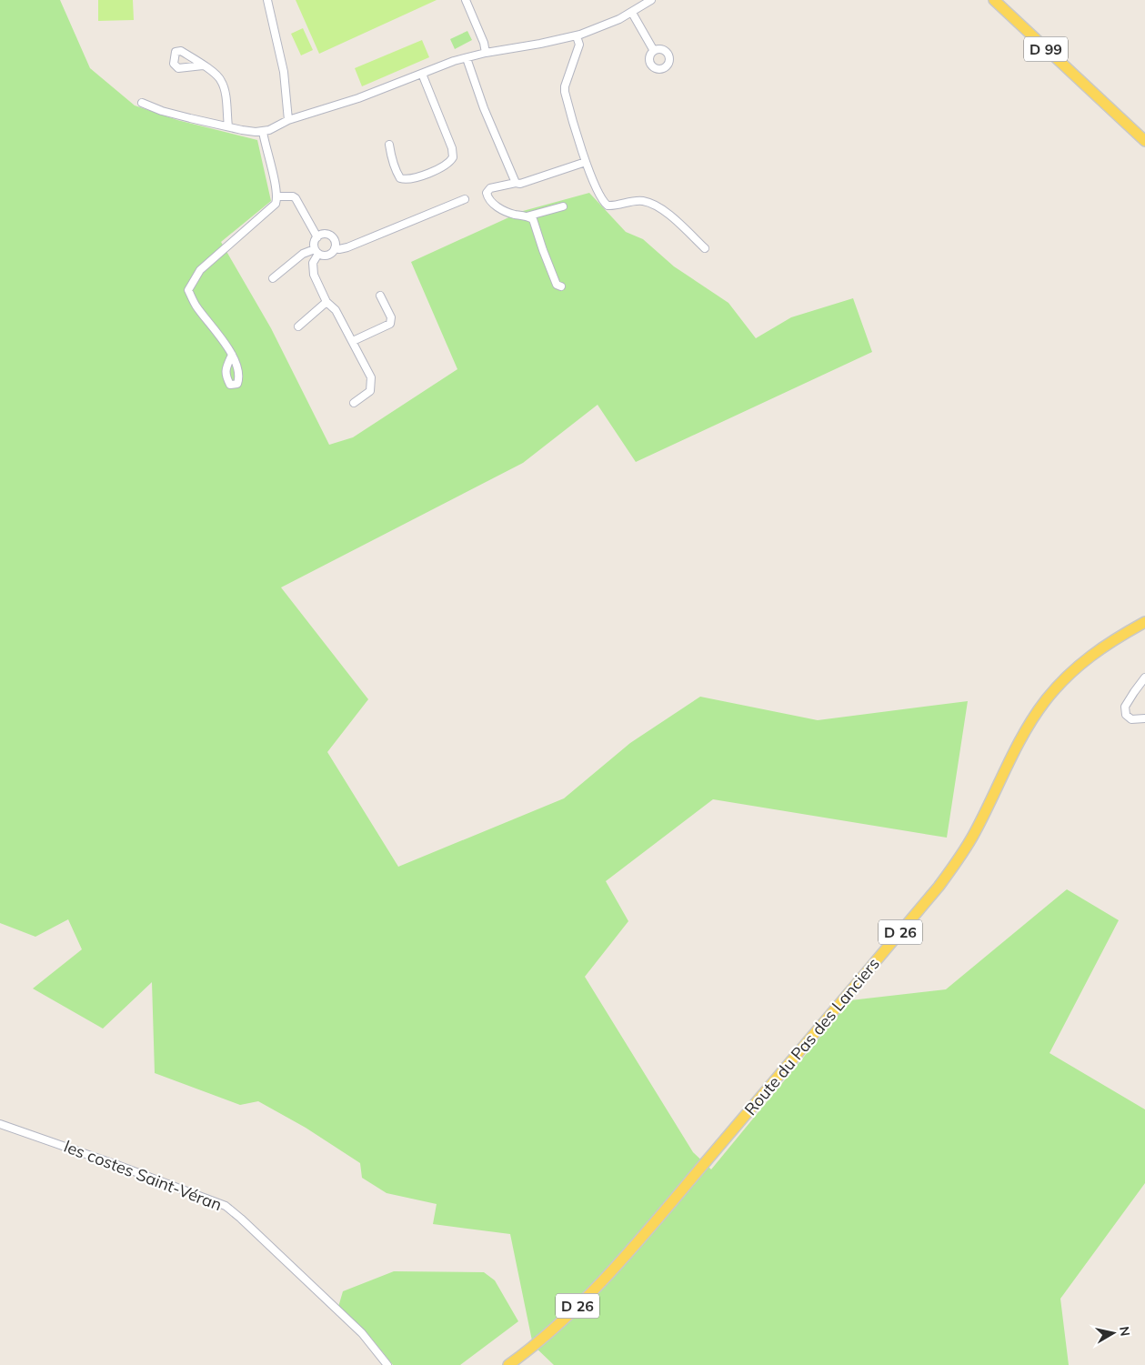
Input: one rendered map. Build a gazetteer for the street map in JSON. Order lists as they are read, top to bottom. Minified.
{"streets":{"main road":["D 99","D 26","Route du Pas des Lanciers"],"street":["les costes Saint-Véran"]},"north":"right"}
